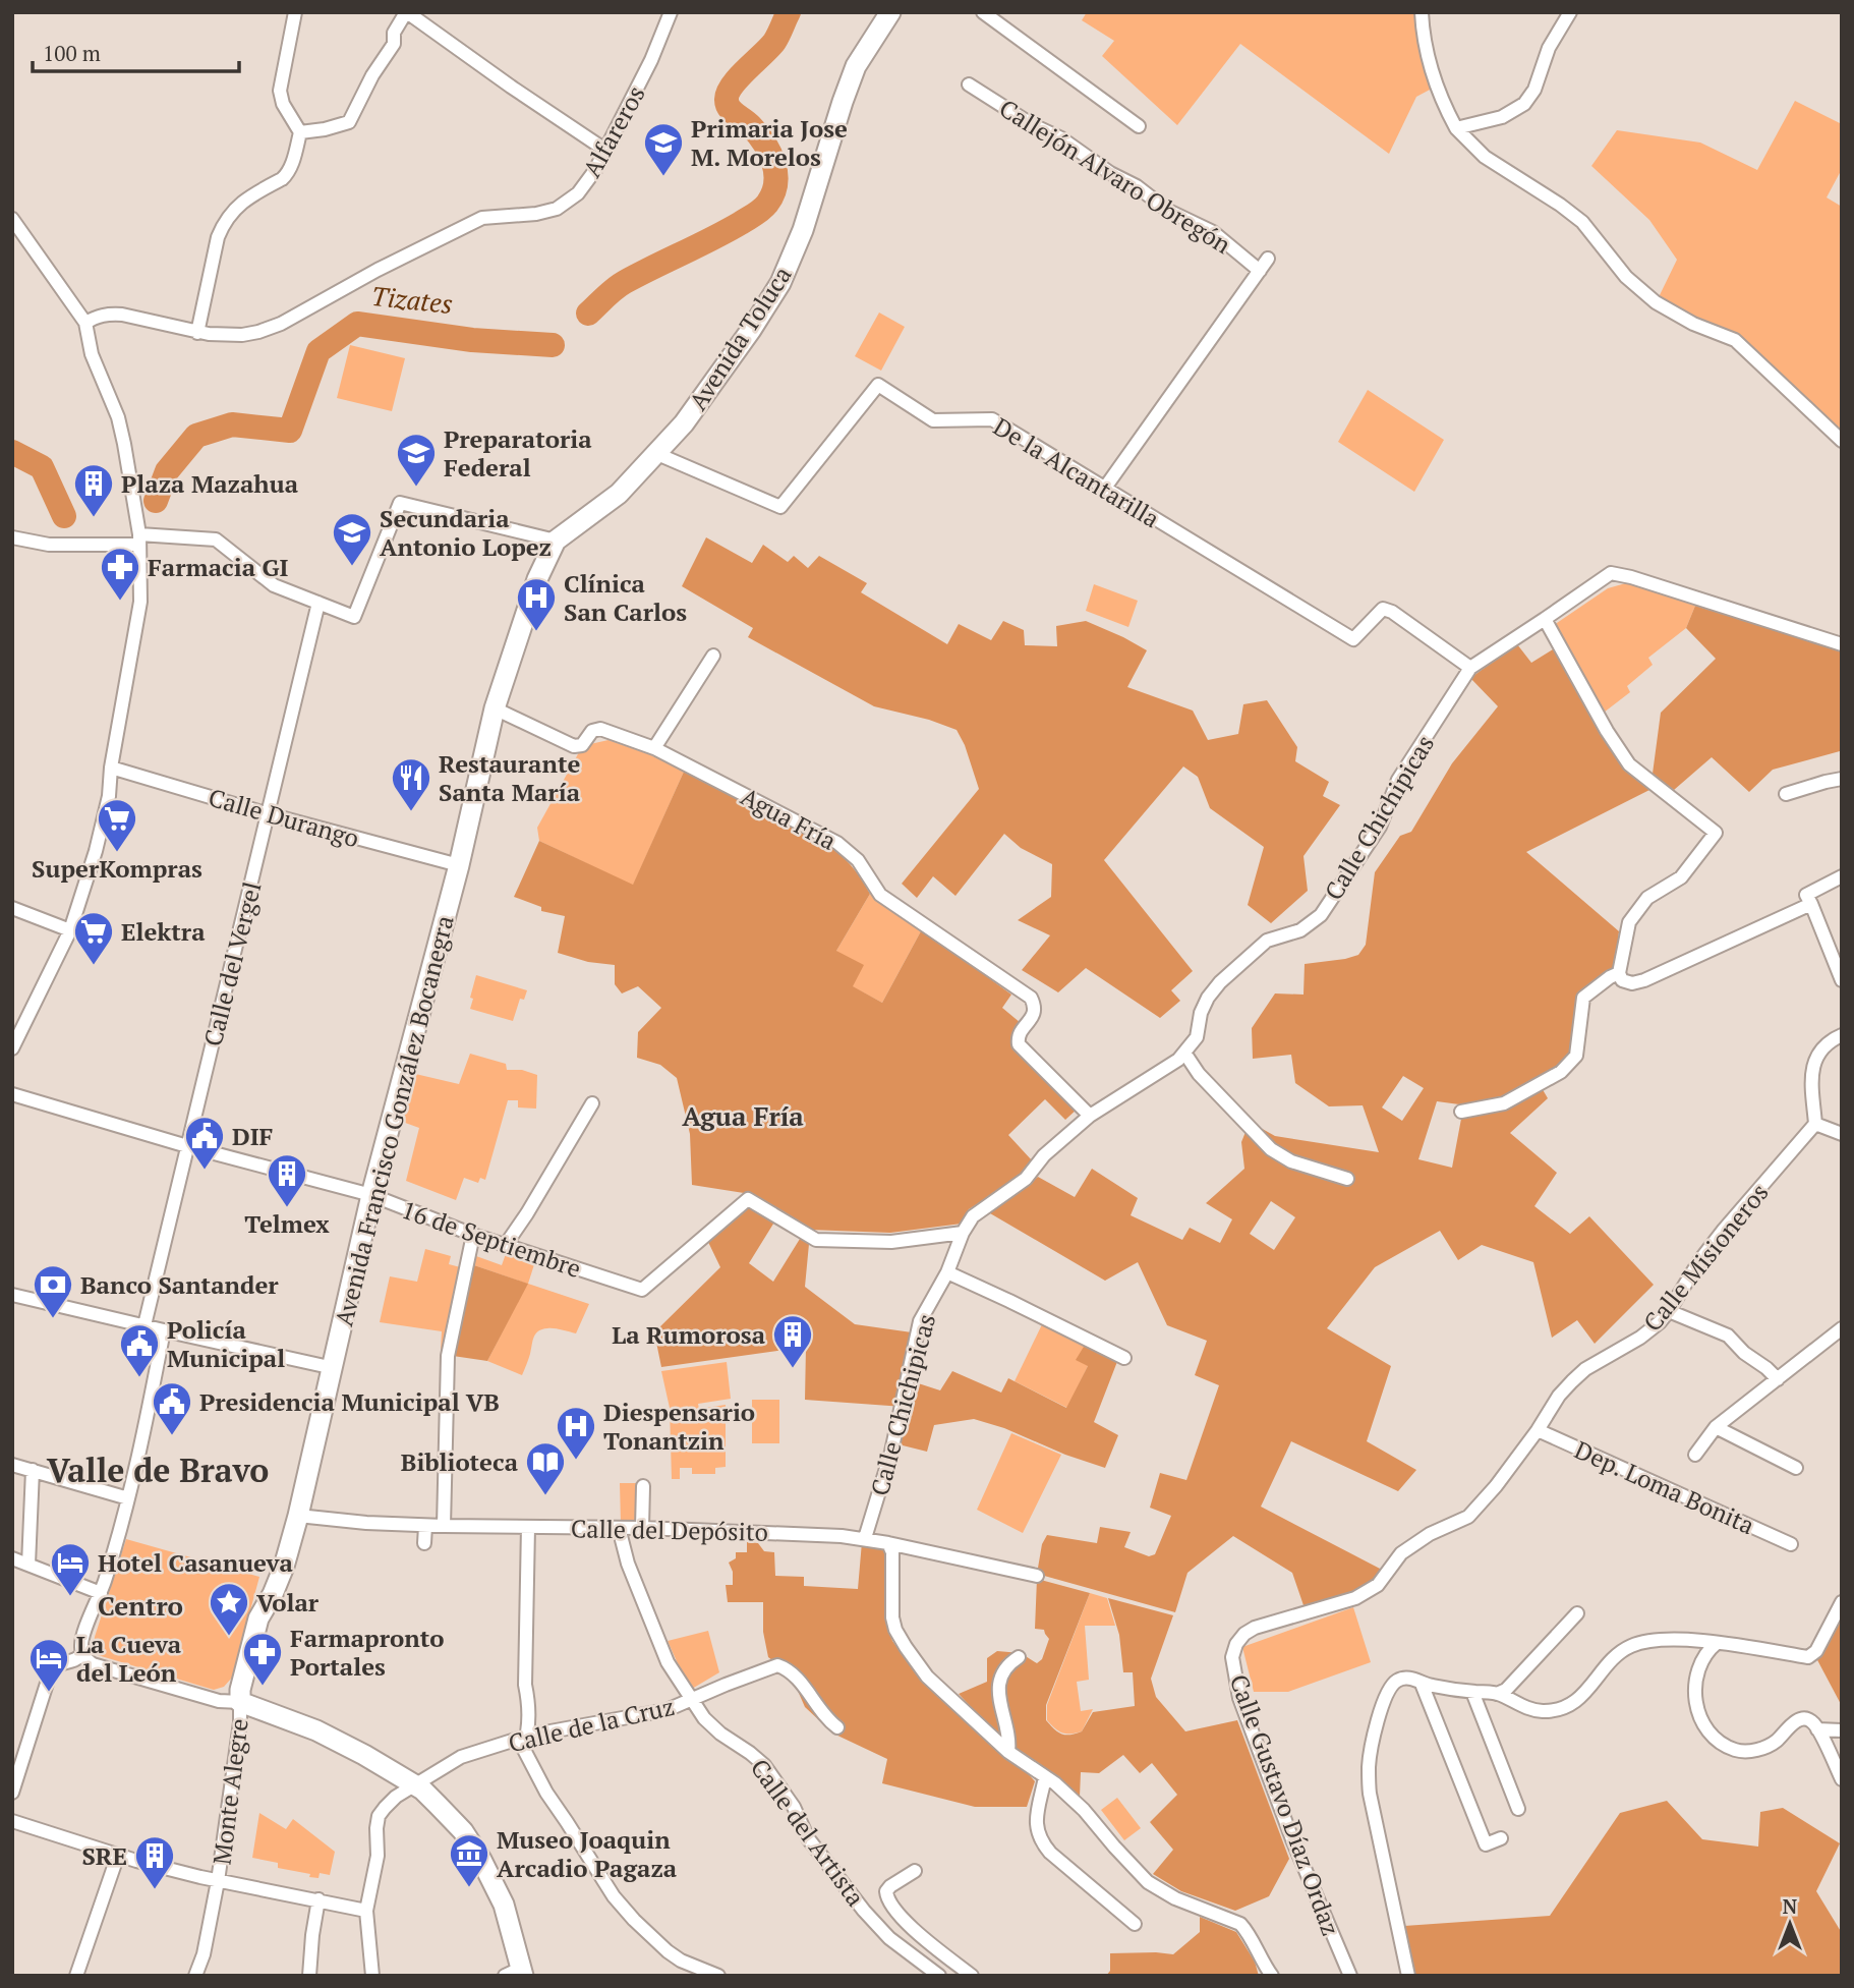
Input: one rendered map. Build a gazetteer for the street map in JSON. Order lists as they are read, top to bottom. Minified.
{"streets":{"street":["Alfareros","Callejón Alvaro Obregón","Avenida Toluca","De la Alcantarilla","Calle Durango","Calle Chichipicas","Agua Fría","Calle del Vergel","Avenida Francisco González Bocanegra","16 de Septiembre","Calle Misioneros","Dep. Loma Bonita","Calle del Depósito","Calle de la Cruz","Monte Alegre","Calle Gustavo Díaz Ordaz","Calle del Artista"]},"crossings":[["Avenida Toluca","De la Alcantarilla"],["Avenida Toluca","Avenida Francisco González Bocanegra"],["De la Alcantarilla","Calle Chichipicas"],["Calle Durango","Calle del Vergel"],["Calle Durango","Avenida Francisco González Bocanegra"],["Calle Chichipicas","Agua Fría"],["Calle Chichipicas","16 de Septiembre"],["Calle Chichipicas","Calle del Depósito"],["Agua Fría","Avenida Francisco González Bocanegra"],["Calle del Vergel","16 de Septiembre"],["Avenida Francisco González Bocanegra","16 de Septiembre"],["Avenida Francisco González Bocanegra","Calle del Depósito"],["Avenida Francisco González Bocanegra","Monte Alegre"],["Calle Misioneros","Dep. Loma Bonita"],["Calle Misioneros","Calle Gustavo Díaz Ordaz"],["Calle del Depósito","Calle del Artista"],["Calle de la Cruz","Calle del Artista"]],"districts":["Agua Fría","Valle de Bravo","Centro"],"water":["Tizates"],"places":{"school or university":["Primaria Jose M. Morelos","Preparatoria Federal","Secundaria Antonio Lopez"],"building":["Plaza Mazahua","Telmex","La Rumorosa","SRE"],"pharmacy":["Farmacia GI","Farmapronto Portales"],"hospital":["Clínica San Carlos","Diespensario Tonantzin"],"restaurant":["Restaurante Santa María"],"supermarket":["SuperKompras","Elektra"],"public building":["DIF","Policía Municipal","Presidencia Municipal VB"],"bank":["Banco Santander"],"library":["Biblioteca"],"hotel":["Hotel Casanueva","La Cueva del León"],"place":["Volar"],"museum":["Museo Joaquin Arcadio Pagaza"]},"scale_bar":"100 m","north":"top"}
